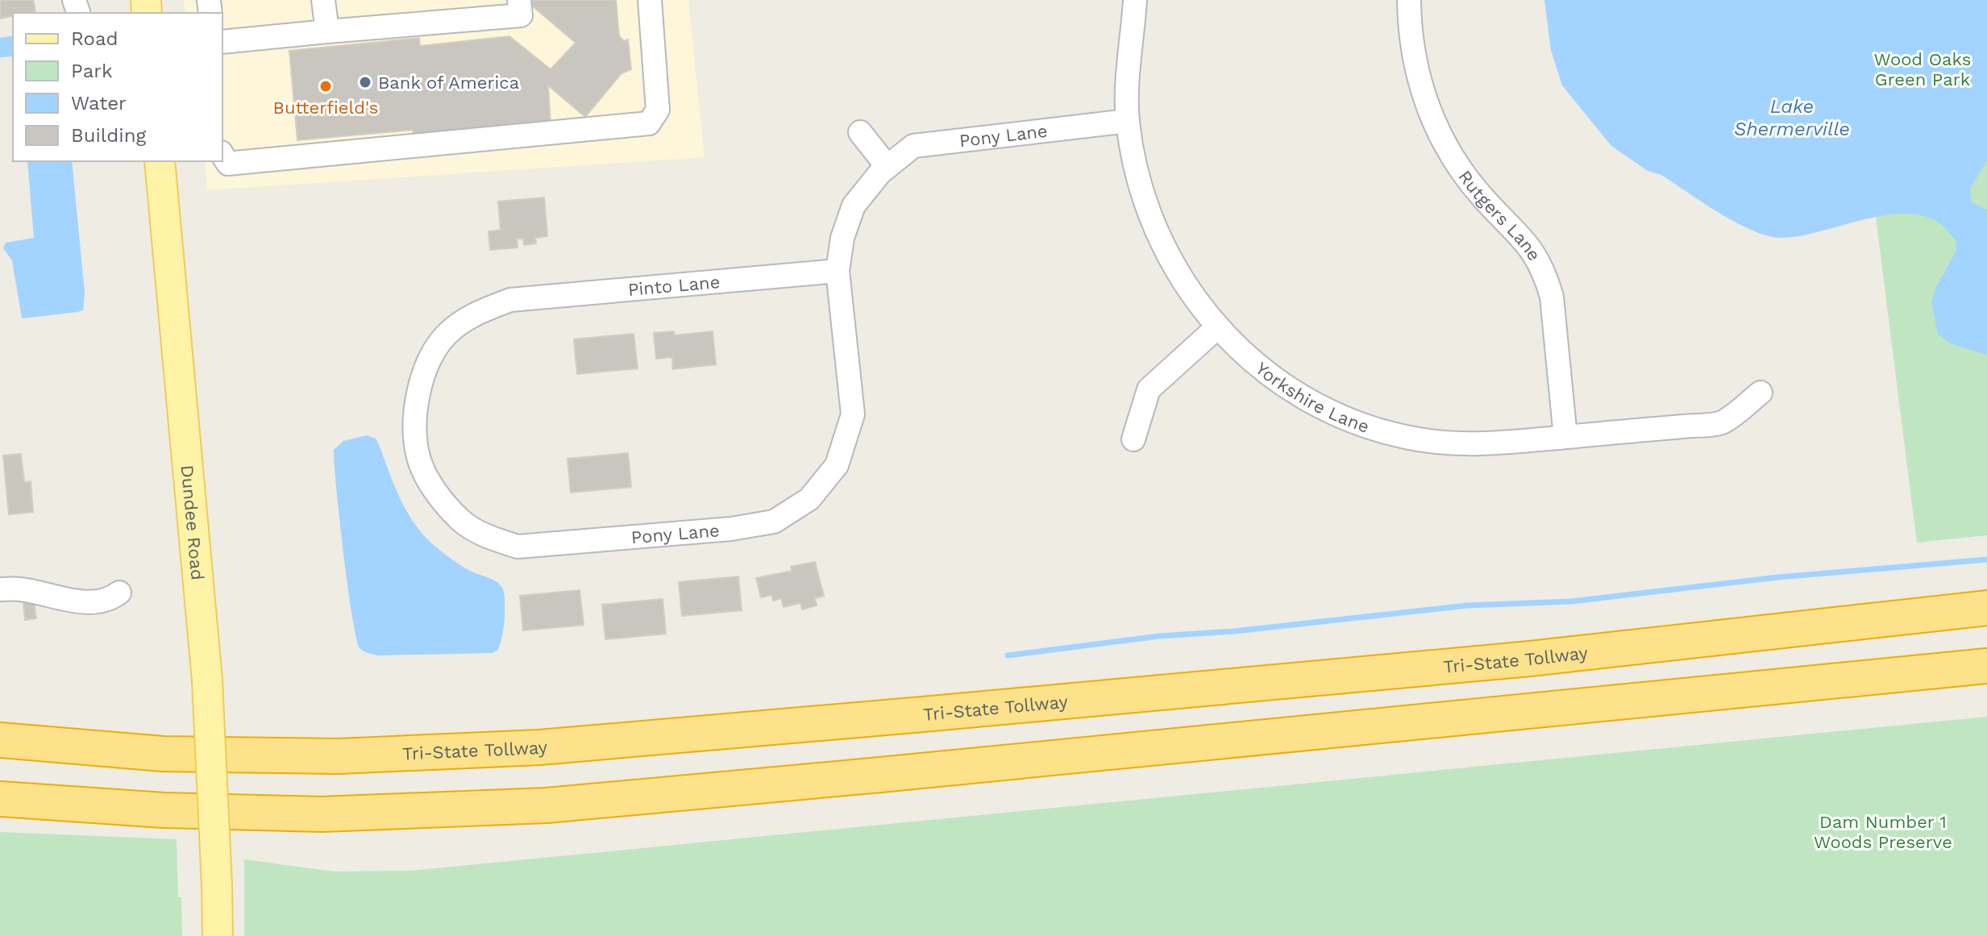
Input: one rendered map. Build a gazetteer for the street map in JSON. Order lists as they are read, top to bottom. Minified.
{"streets":{"highway":["Tri-State Tollway"],"main road":["Dundee Road"],"street":["Pony Lane","Rutgers Lane","Pinto Lane","Yorkshire Lane"]},"crossings":[["Pony Lane","Pinto Lane"],["Pony Lane","Yorkshire Lane"],["Rutgers Lane","Yorkshire Lane"]],"water":["Lake Shermerville"],"parks":["Wood Oaks Green Park","Dam Number 1 Woods Preserve"],"places":["Bank of America","Butterfield's"],"legend":["Road","Park","Water","Building"]}
